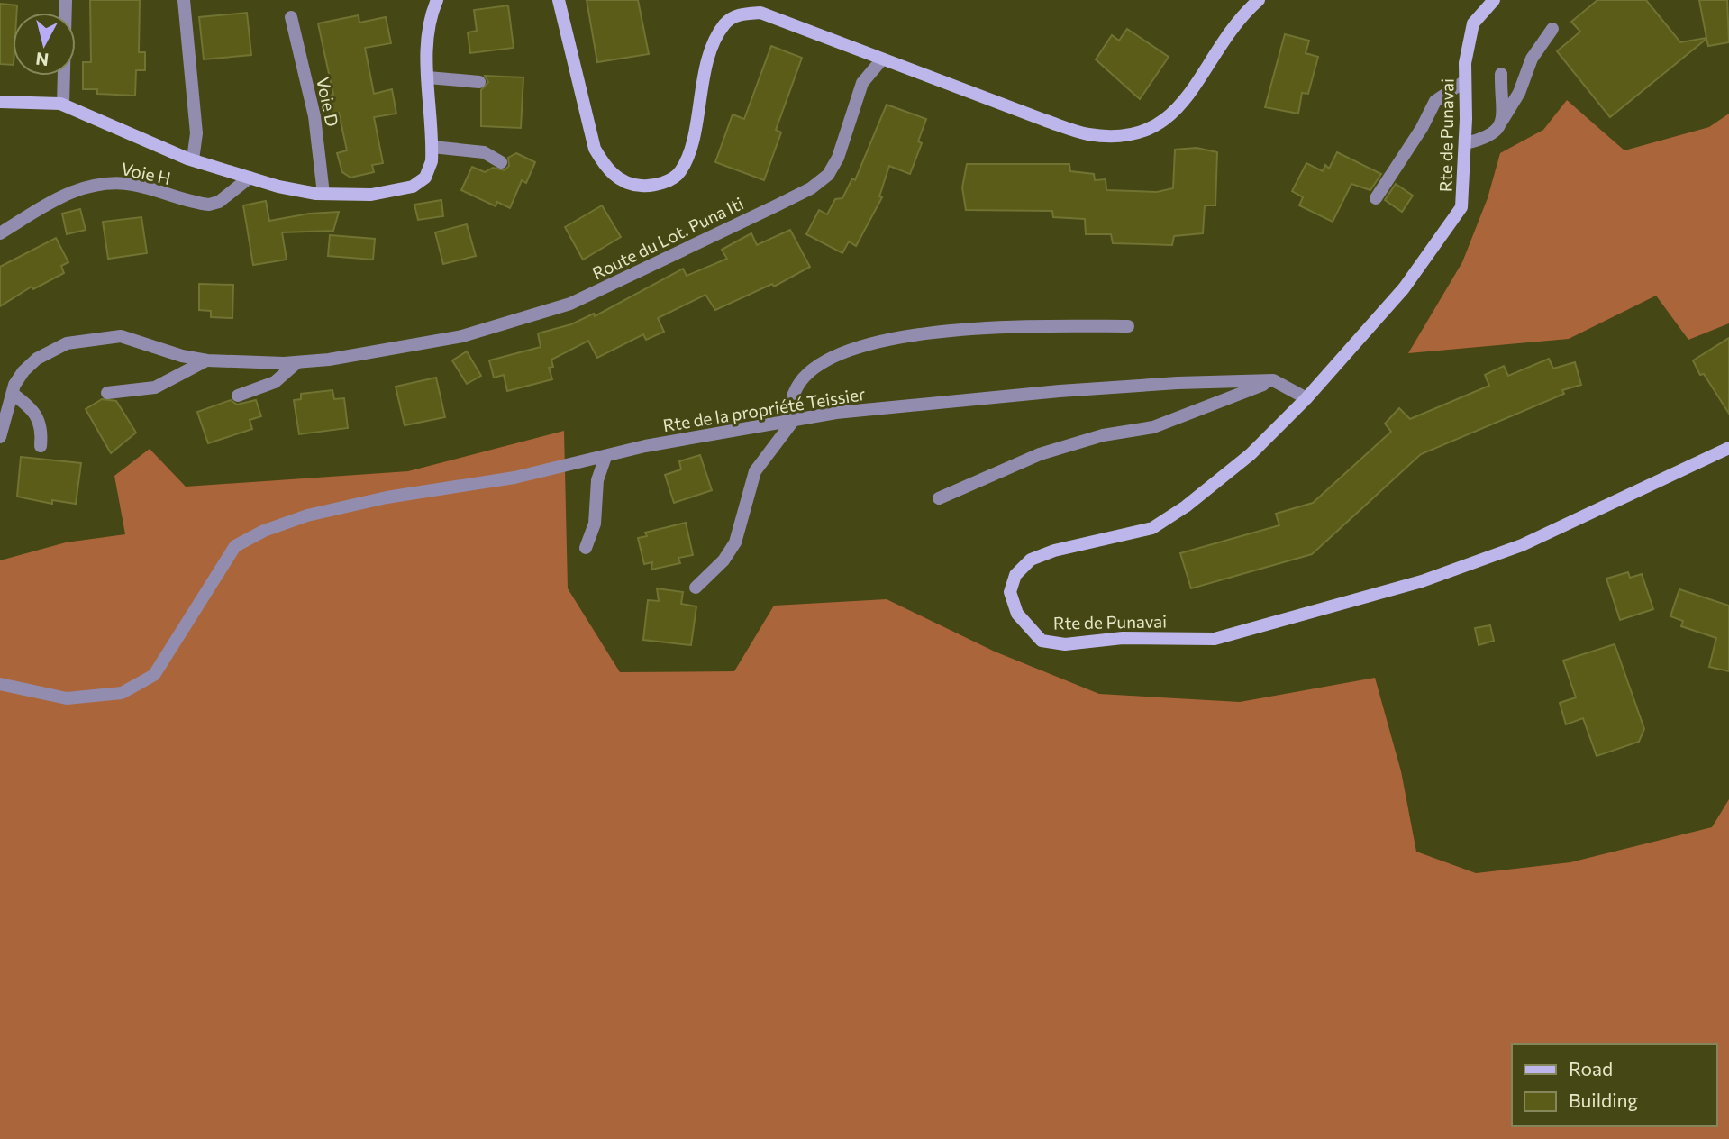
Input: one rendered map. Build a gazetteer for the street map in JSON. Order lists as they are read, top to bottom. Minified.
{"streets":{"main road":["Rte de Punavai"],"street":["Voie D","Voie H","Route du Lot. Puna Iti","Rte de la propriété Teissier"]},"legend":["Road","Building"],"north":"bottom"}
